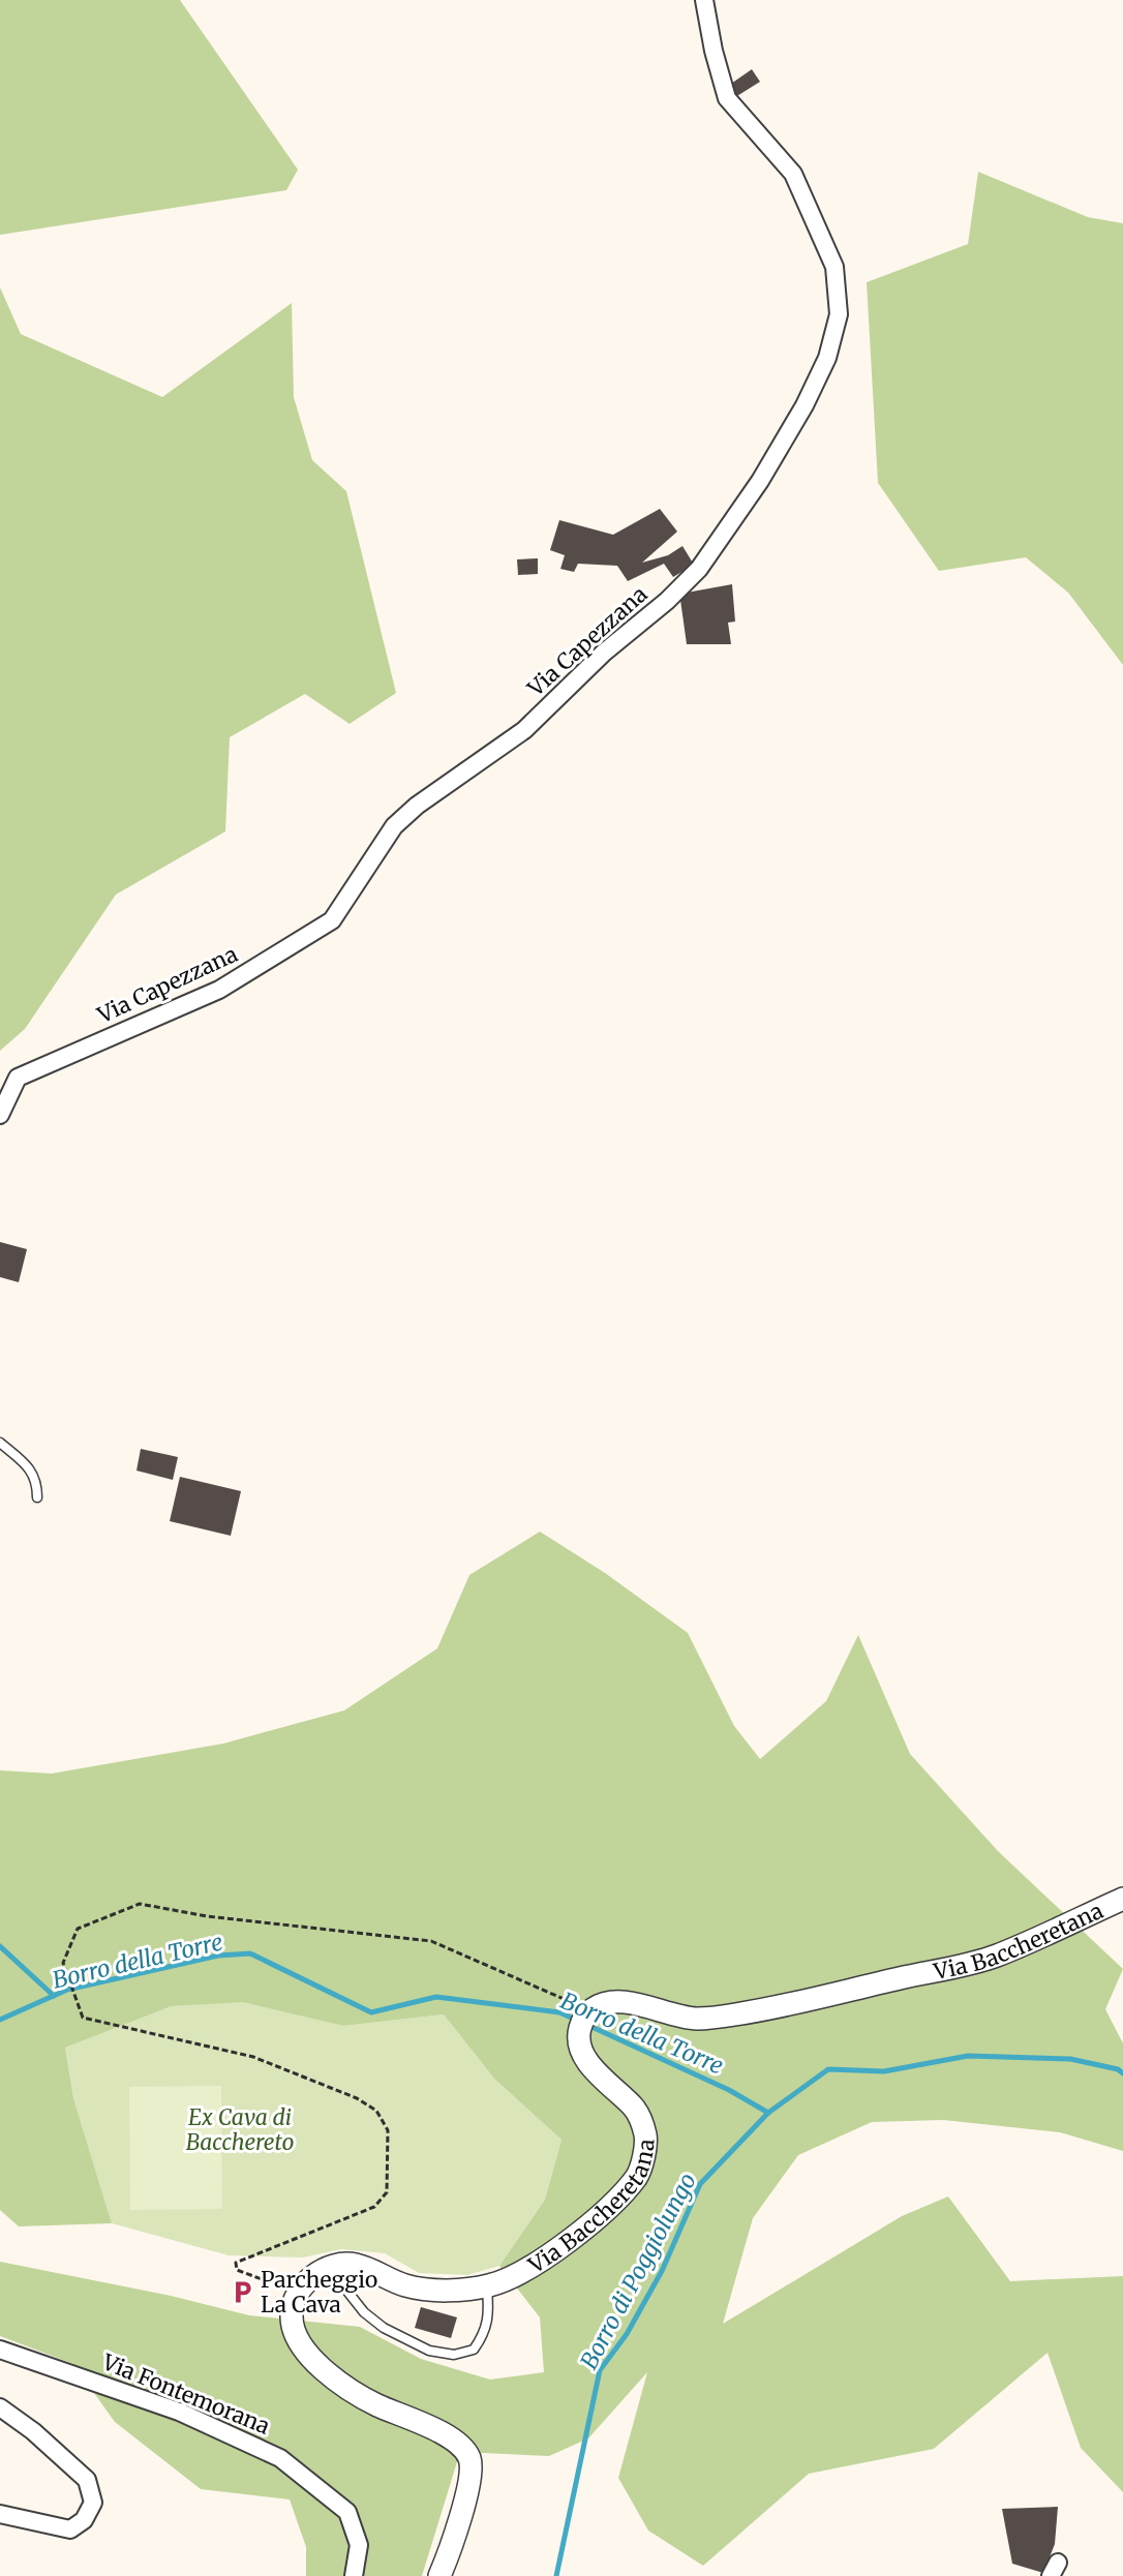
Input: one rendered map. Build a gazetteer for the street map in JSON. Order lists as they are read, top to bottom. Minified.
{"streets":{"street":["Via Capezzana","Via Baccheretana","Via Fontemorana"]},"water":["Borro della Torre","Borro di Poggiolungo"],"parks":["Ex Cava di Bacchereto"],"places":{"parking":["Parcheggio La Cava"]}}
